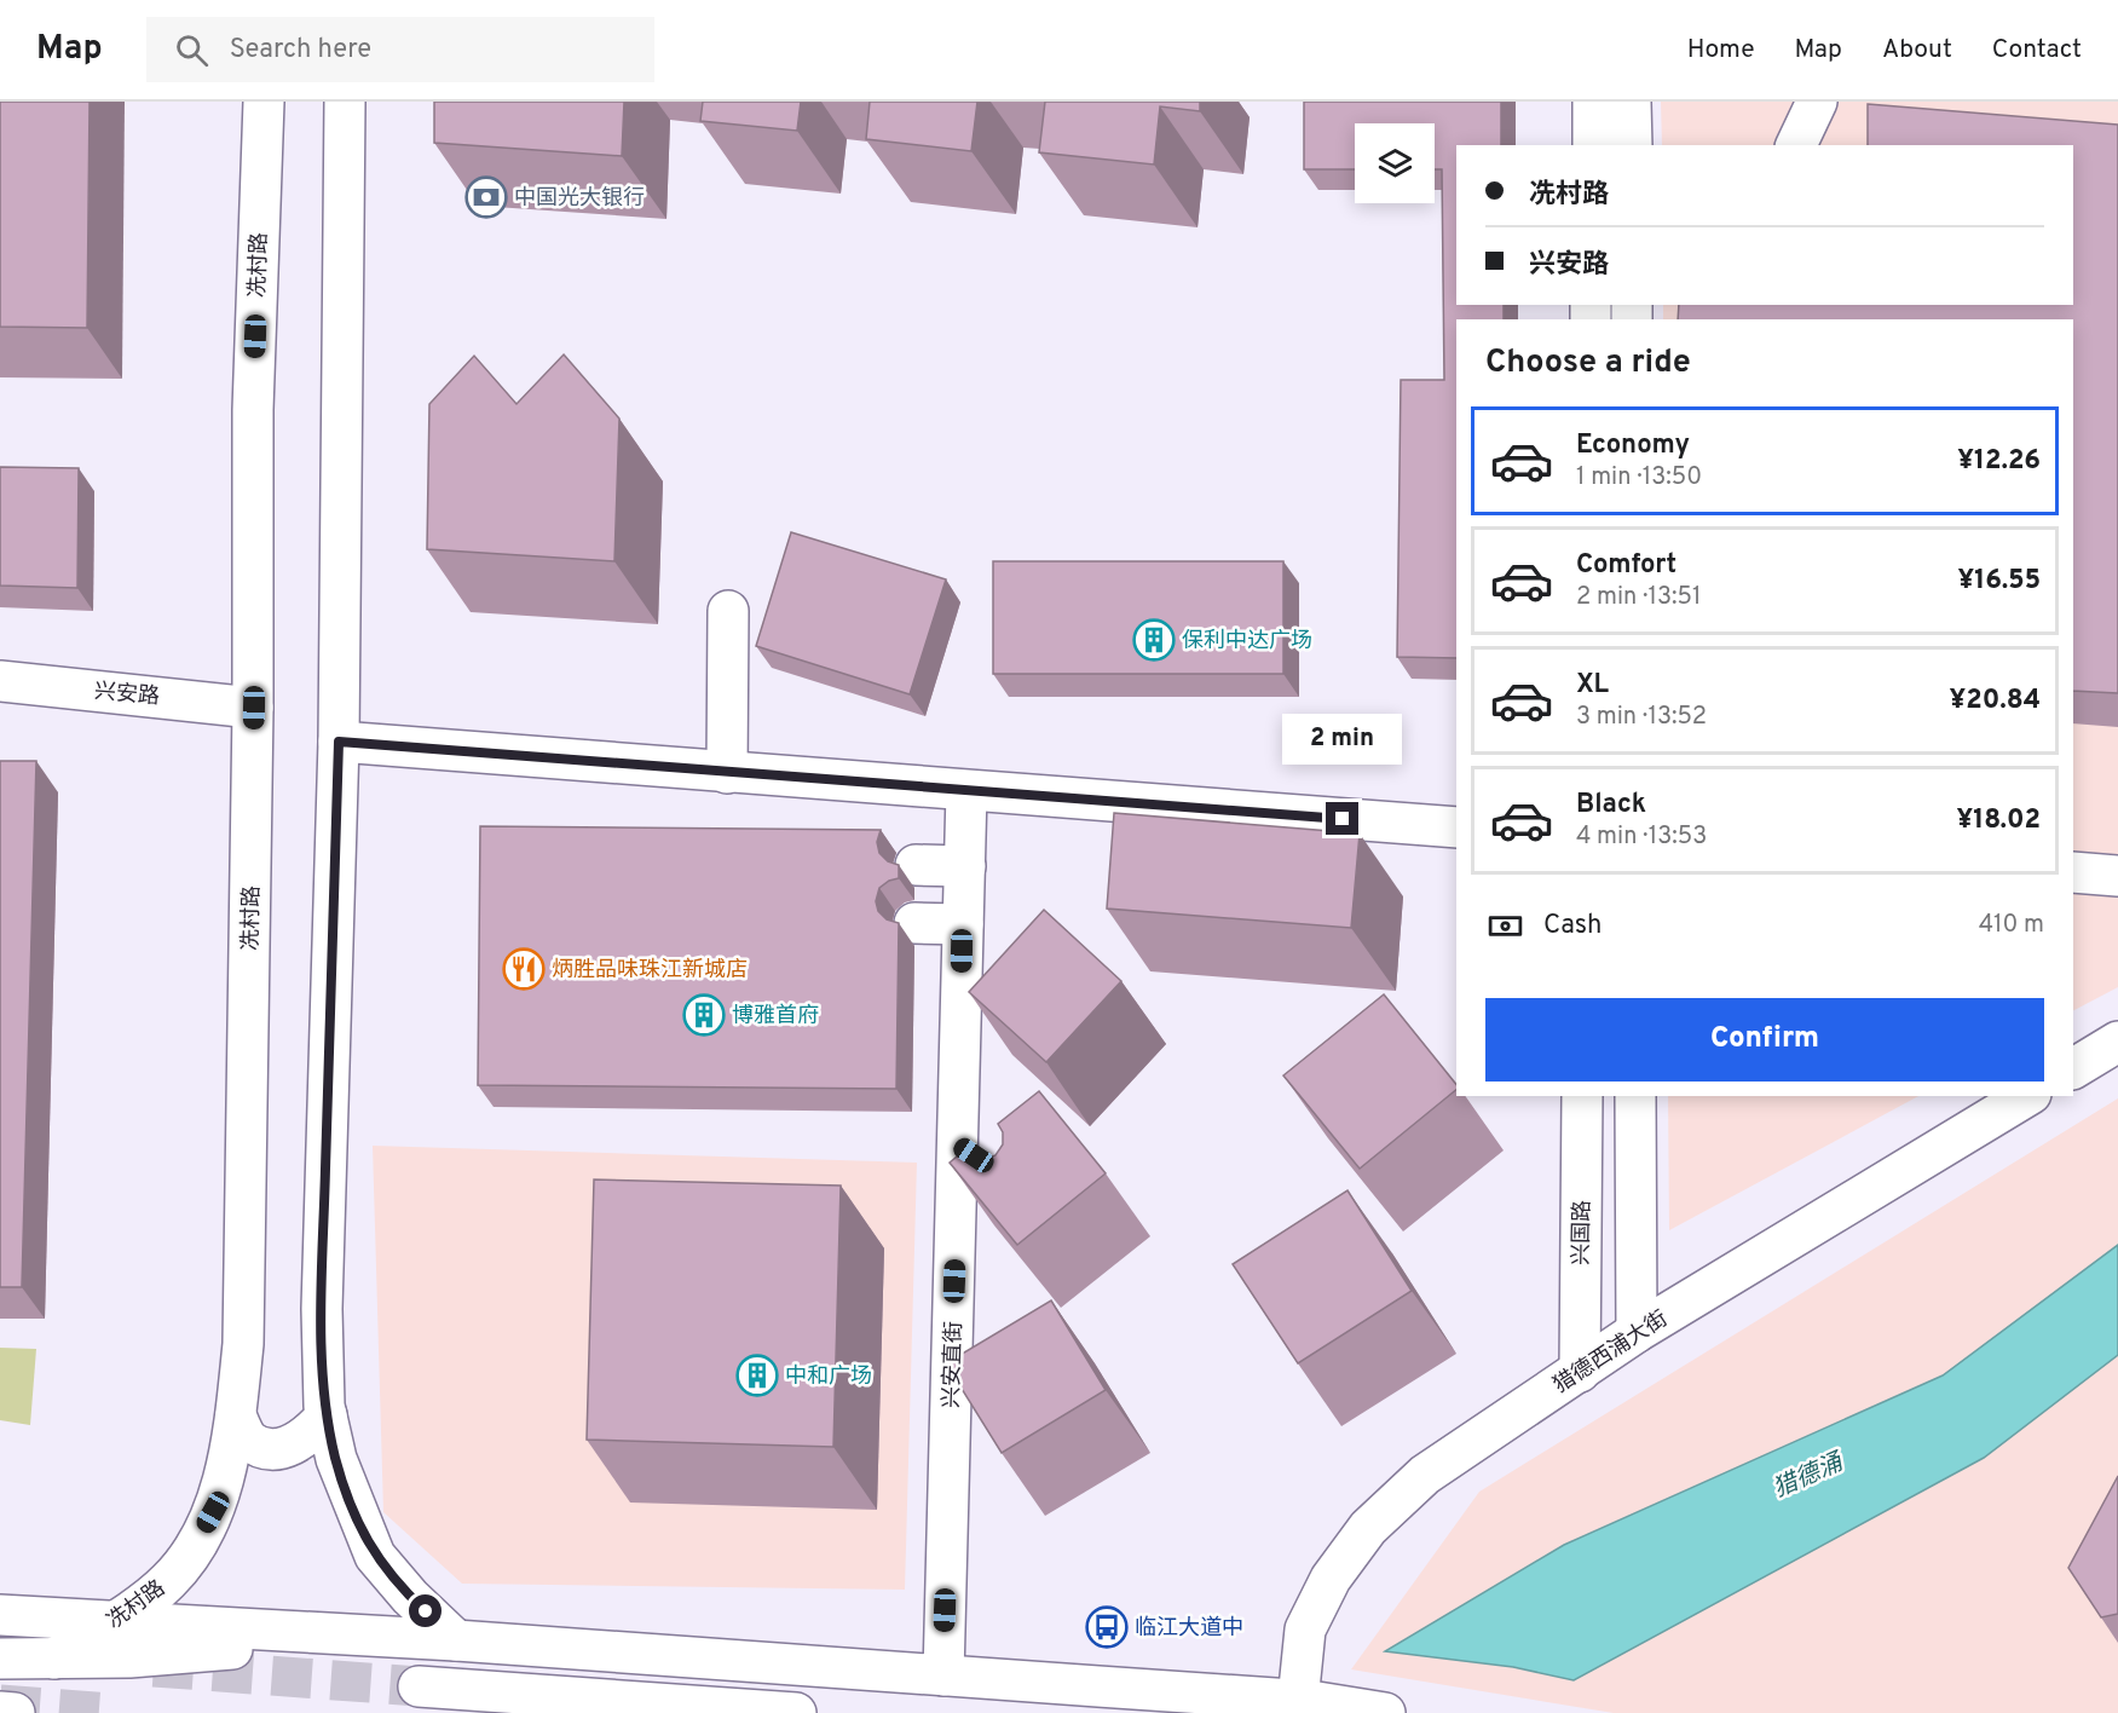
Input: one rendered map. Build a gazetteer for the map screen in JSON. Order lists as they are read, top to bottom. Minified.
{"streets":{"main road":["冼村路","兴安路","兴国路","猎德西浦大街","兴安直街"]},"crossings":[["冼村路","兴安路"],["兴国路","猎德西浦大街"]],"water":["猎德涌"],"places":{"bank":["中国光大银行"],"building":["保利中达广场","博雅首府","中和广场"],"restaurant":["炳胜品味珠江新城店"],"bus stop":["临江大道中"]},"page":{"header":"Map","search":"Search here","nav":["Home","Map","About","Contact"],"banner":["冼村路","兴安路"],"heading":"Choose a ride","list":[{"name":"Economy","note":"1 min · 13:50","value":"¥12.26"},{"name":"Comfort","note":"2 min · 13:51","value":"¥16.55"},{"name":"XL","note":"3 min · 13:52","value":"¥20.84"},{"name":"Black","note":"4 min · 13:53","value":"¥18.02"}],"bubble":"2 min","pay":["Cash","410 m"],"buttons":"Confirm"}}
